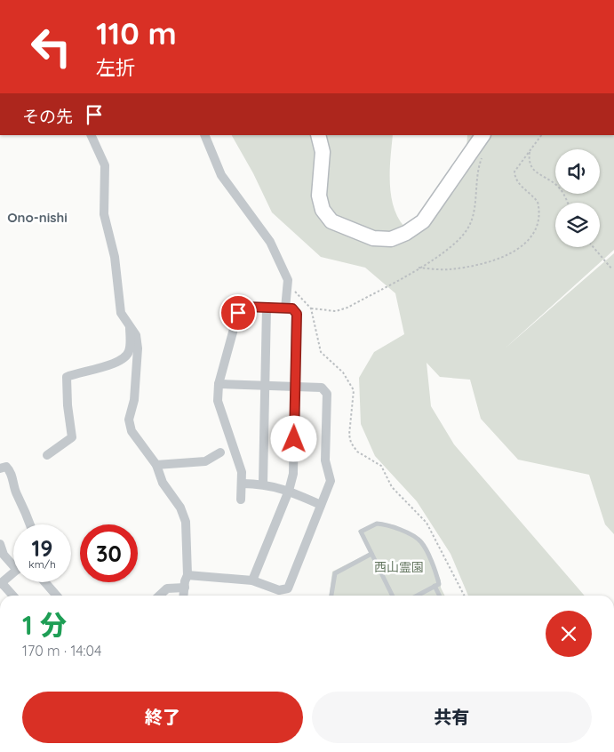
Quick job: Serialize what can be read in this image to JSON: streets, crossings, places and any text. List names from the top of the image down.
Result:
{
  "districts": ["Ono-nishi"],
  "parks": ["西山霊園"],
  "page": {
    "turn": ["110 m", "左折"],
    "then": "その先",
    "speed": "19 km/h",
    "limit": "30",
    "heading": ["1 分", "170 m · 14:04"],
    "buttons": ["終了", "共有"]
  }
}
